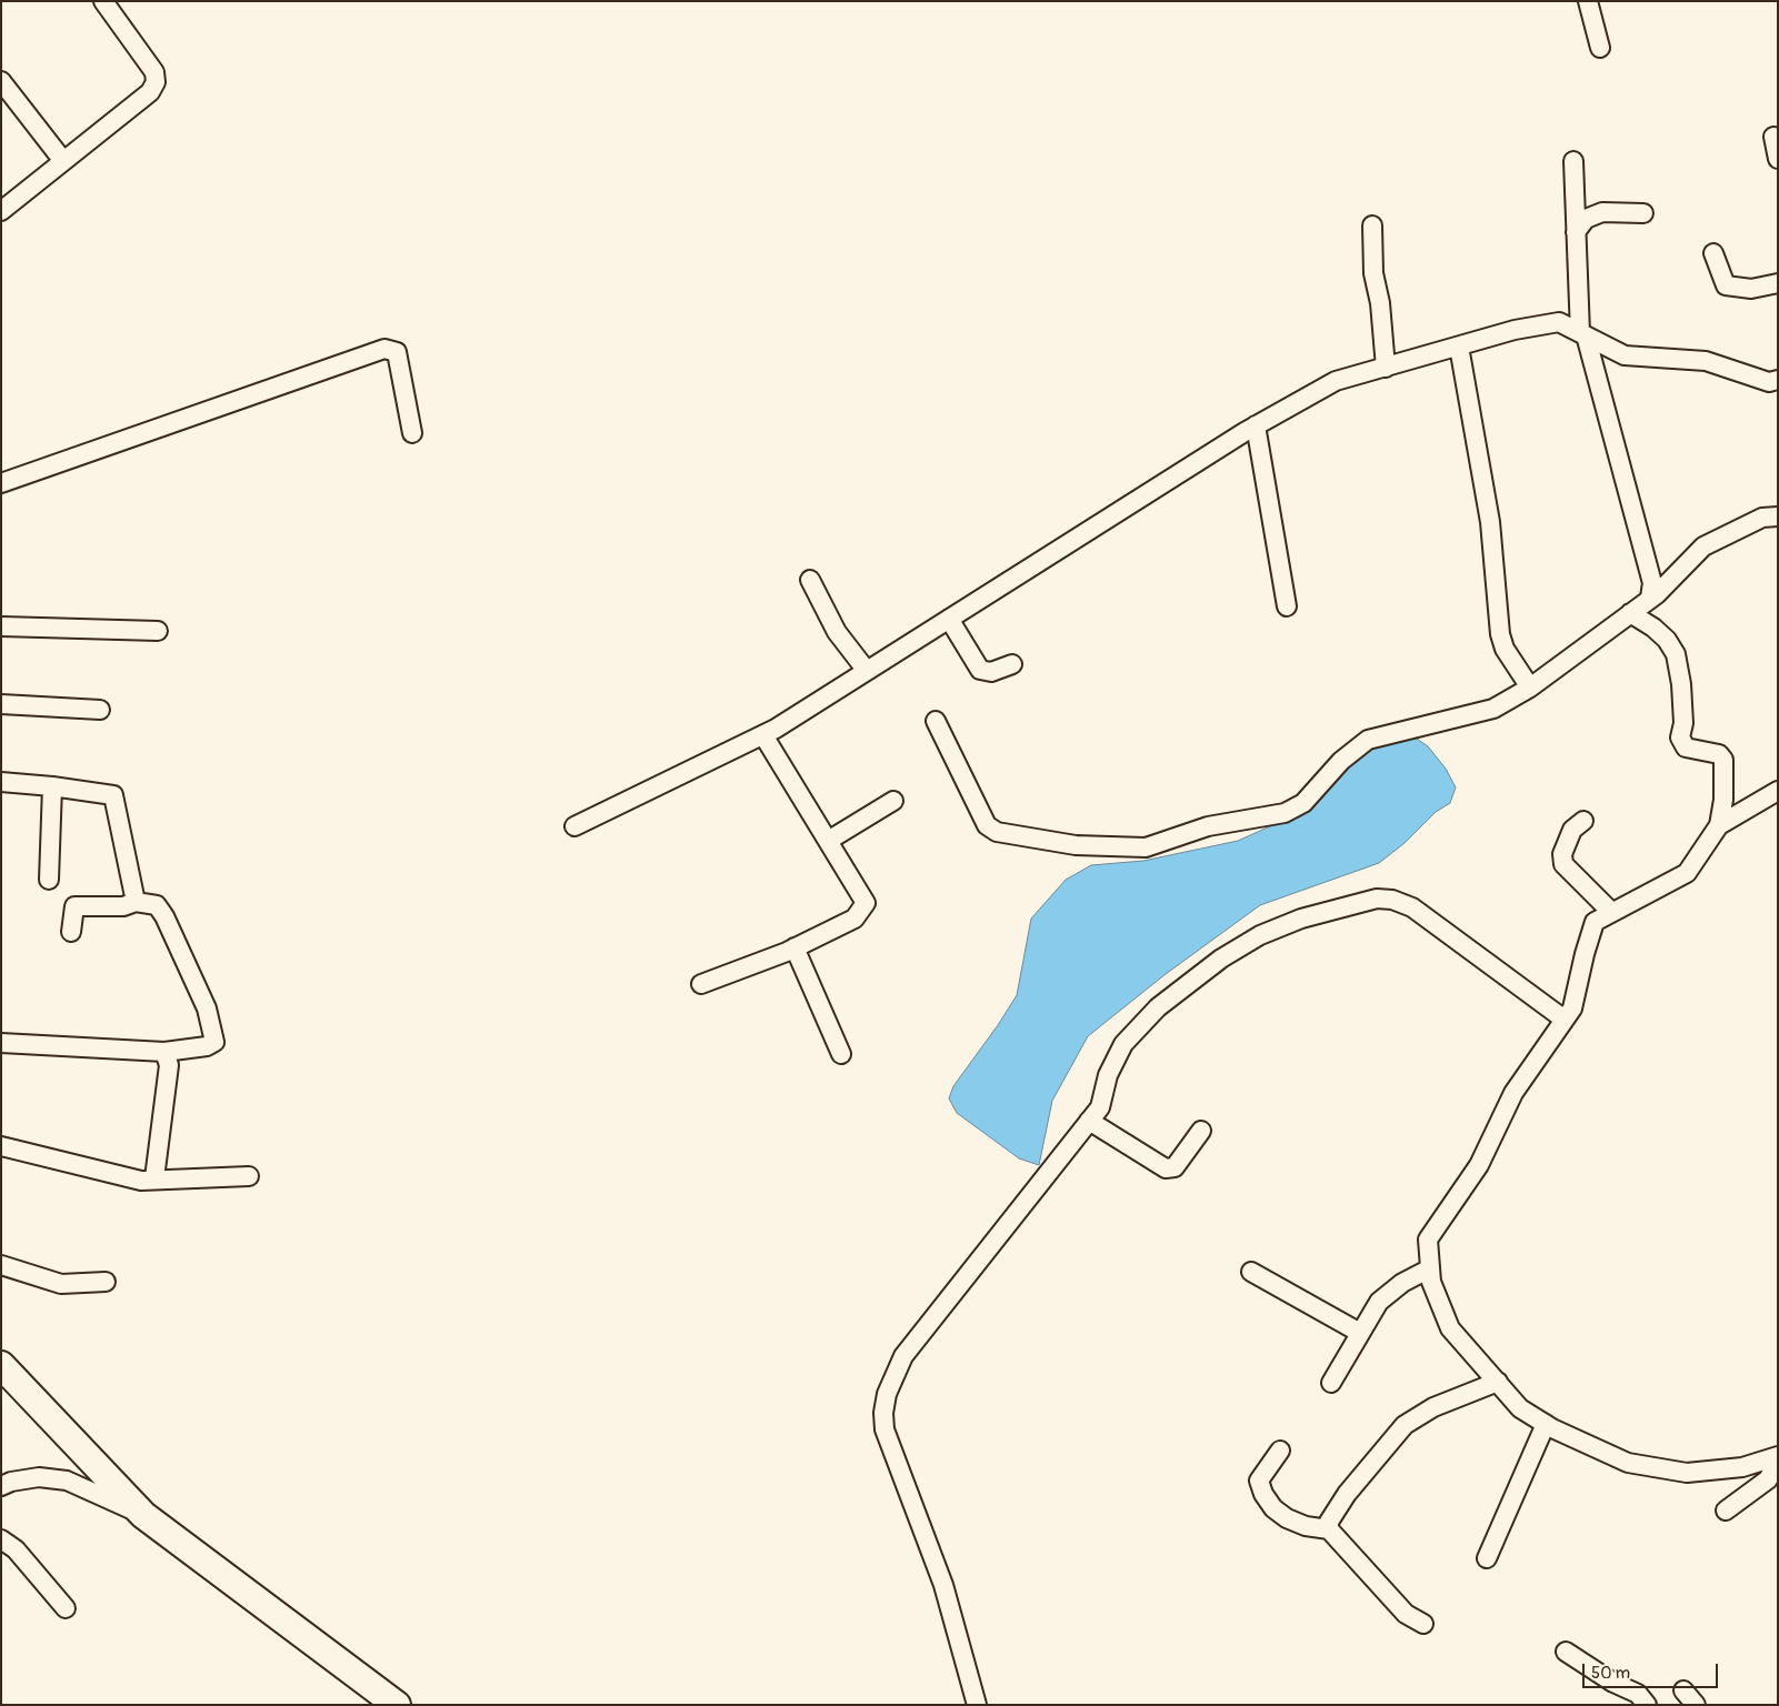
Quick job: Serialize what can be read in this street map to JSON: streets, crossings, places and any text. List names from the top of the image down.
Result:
{
  "scale_bar": "50 m"
}
